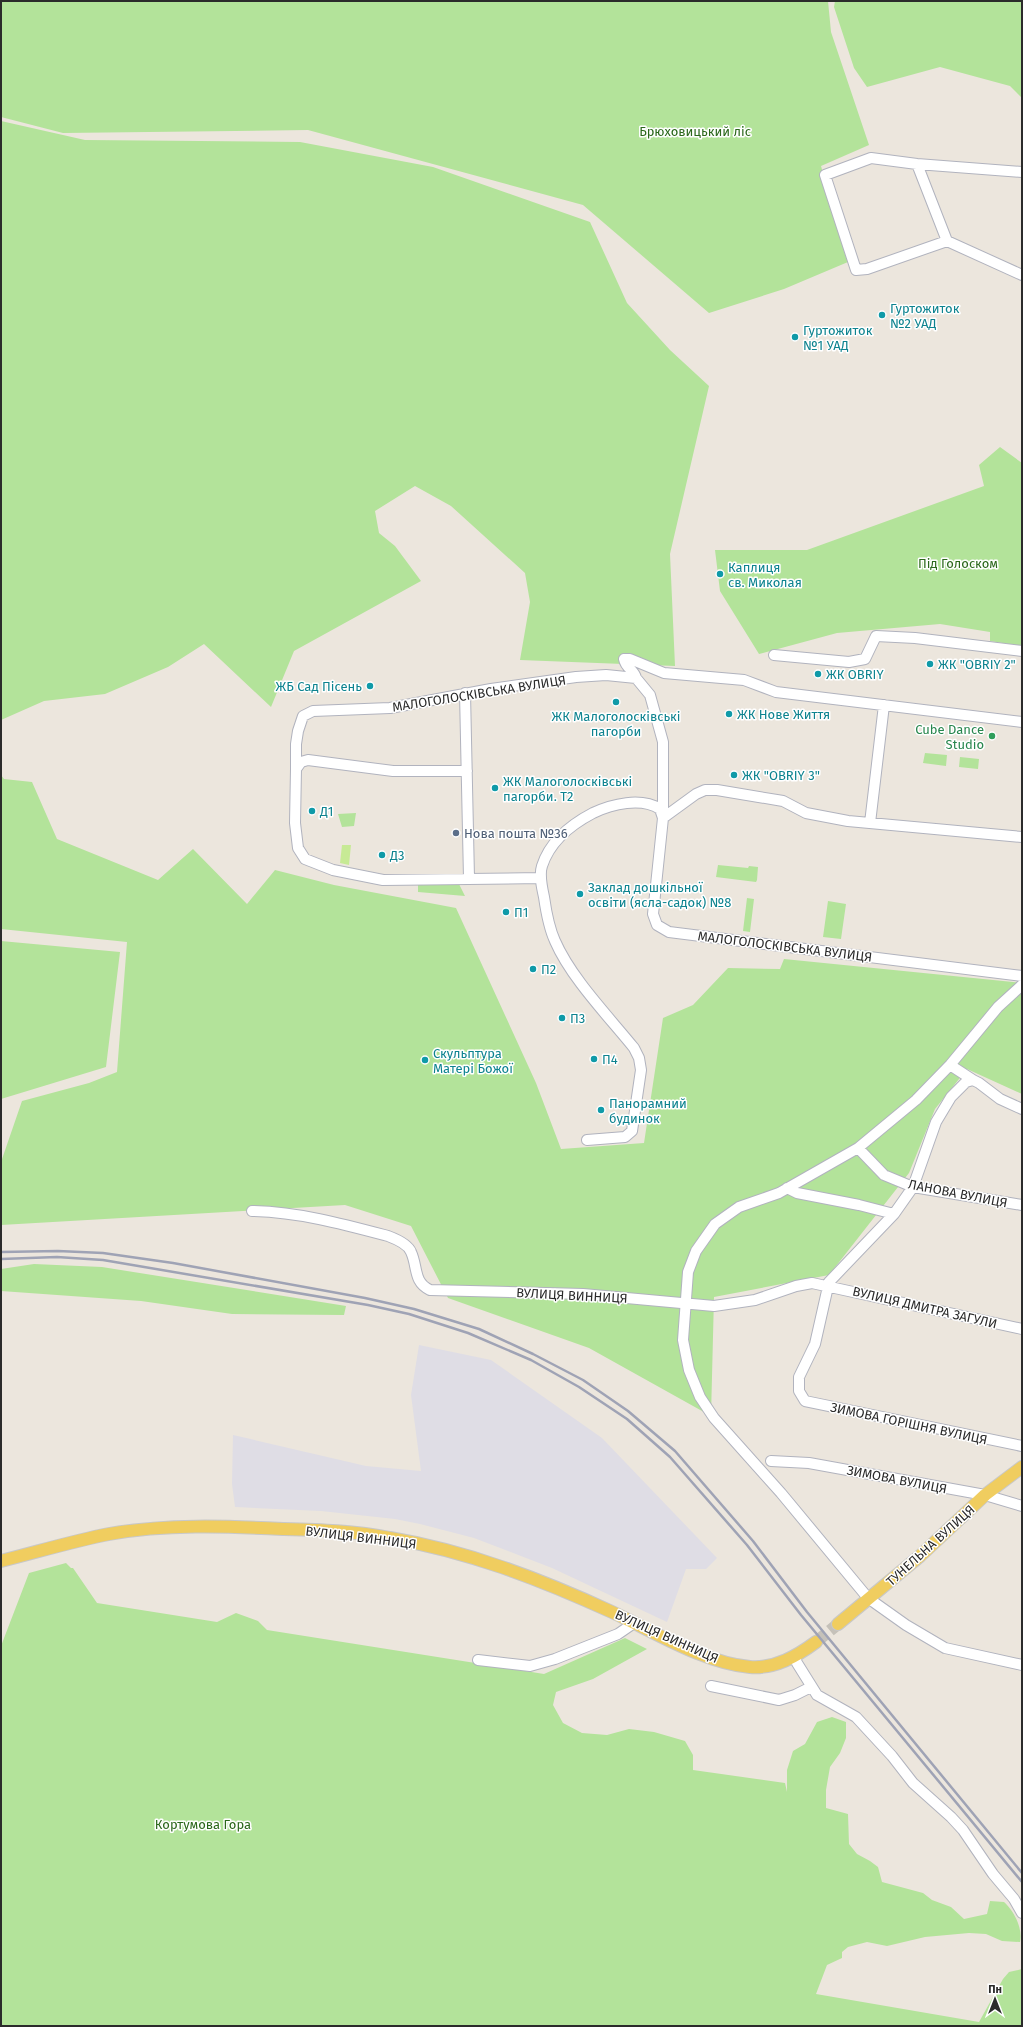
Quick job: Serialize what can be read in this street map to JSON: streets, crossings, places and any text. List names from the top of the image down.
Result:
{
  "streets": {
    "main road": ["ВУЛИЦЯ ВИННИЦЯ", "ТУНЕЛЬНА ВУЛИЦЯ"],
    "street": [
      "МАЛОГОЛОСКІВСЬКА ВУЛИЦЯ",
      "ЛАНОВА ВУЛИЦЯ",
      "ВУЛИЦЯ ДМИТРА ЗАГУЛИ",
      "ЗИМОВА ГОРІШНЯ ВУЛИЦЯ",
      "ЗИМОВА ВУЛИЦЯ"
    ]
  },
  "crossings": [
    ["ВУЛИЦЯ ВИННИЦЯ", "ВУЛИЦЯ ДМИТРА ЗАГУЛИ"],
    ["ВУЛИЦЯ ВИННИЦЯ", "ЗИМОВА ГОРІШНЯ ВУЛИЦЯ"],
    ["ВУЛИЦЯ ДМИТРА ЗАГУЛИ", "ЗИМОВА ГОРІШНЯ ВУЛИЦЯ"],
    ["ЗИМОВА ВУЛИЦЯ", "ТУНЕЛЬНА ВУЛИЦЯ"]
  ],
  "parks": ["Брюховицький ліс", "Під Голоском", "Кортумова Гора"],
  "places": [
    "Гуртожиток №2 УАД",
    "Гуртожиток №1 УАД",
    "Каплиця св. Миколая",
    "ЖК \"OBRIY 2\"",
    "ЖК OBRIY",
    "ЖБ Сад Пісень",
    "ЖК Малоголосківські пагорби",
    "ЖК Нове Життя",
    "Cube Dance Studio",
    "ЖК \"OBRIY 3\"",
    "ЖК Малоголосківські пагорби. Т2",
    "Д1",
    "Нова пошта №36",
    "Д3",
    "Заклад дошкільної освіти (ясла-садок) №8",
    "П1",
    "П2",
    "П3",
    "П4",
    "Скульптура Матері Божої",
    "Панорамний будинок"
  ],
  "north": "top"
}
